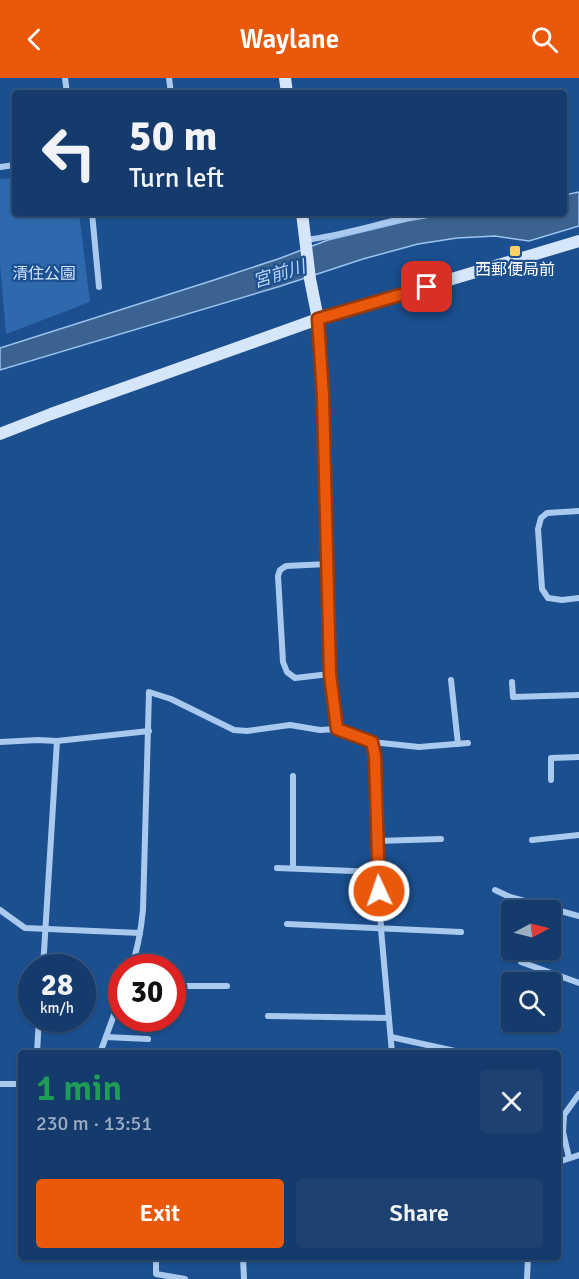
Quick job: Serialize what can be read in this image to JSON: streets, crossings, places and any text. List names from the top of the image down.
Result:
{
  "water": ["宮前川"],
  "parks": ["清住公園"],
  "places": {
    "transit": ["西郵便局前"]
  },
  "north": "right",
  "page": {
    "header": "Waylane",
    "turn": ["50 m", "Turn left"],
    "speed": "28 km/h",
    "limit": "30",
    "heading": ["1 min", "230 m · 13:51"],
    "buttons": ["Exit", "Share"]
  }
}
